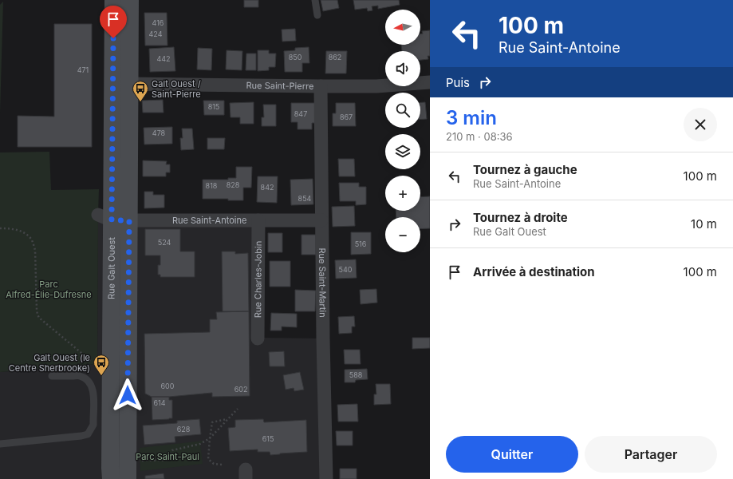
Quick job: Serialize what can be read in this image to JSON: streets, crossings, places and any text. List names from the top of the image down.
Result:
{
  "streets": {
    "main road": ["Rue Galt Ouest"],
    "street": [
      "Rue Saint-Pierre",
      "Rue Saint-Antoine",
      "Rue Charles-Jobin",
      "Rue Saint-Martin"
    ]
  },
  "crossings": [
    ["Rue Saint-Pierre", "Rue Galt Ouest"],
    ["Rue Saint-Pierre", "Rue Saint-Martin"],
    ["Rue Saint-Antoine", "Rue Galt Ouest"],
    ["Rue Saint-Antoine", "Rue Charles-Jobin"],
    ["Rue Saint-Antoine", "Rue Saint-Martin"]
  ],
  "parks": ["Parc Alfred-Élie-Dufresne", "Parc Saint-Paul"],
  "places": {
    "bus stop": ["Galt Ouest / Saint-Pierre", "Galt Ouest (le Centre Sherbrooke)"]
  },
  "house_numbers": [
    "416",
    "424",
    "850",
    "862",
    "442",
    "471",
    "815",
    "847",
    "867",
    "478",
    "828",
    "818",
    "842",
    "854",
    "524",
    "516",
    "540",
    "588",
    "600",
    "602",
    "614",
    "628",
    "615"
  ],
  "north": "left",
  "page": {
    "turn": ["100 m", "Rue Saint-Antoine"],
    "map_buttons": ["+", "−"],
    "then": "Puis",
    "heading": ["3 min", "210 m · 08:36"],
    "list": [
      {
        "name": "Tournez à gauche",
        "note": "Rue Saint-Antoine",
        "value": "100 m"
      },
      {
        "name": "Tournez à droite",
        "note": "Rue Galt Ouest",
        "value": "10 m"
      },
      {
        "name": "Arrivée à destination",
        "value": "100 m"
      }
    ],
    "buttons": ["Quitter", "Partager"]
  }
}
